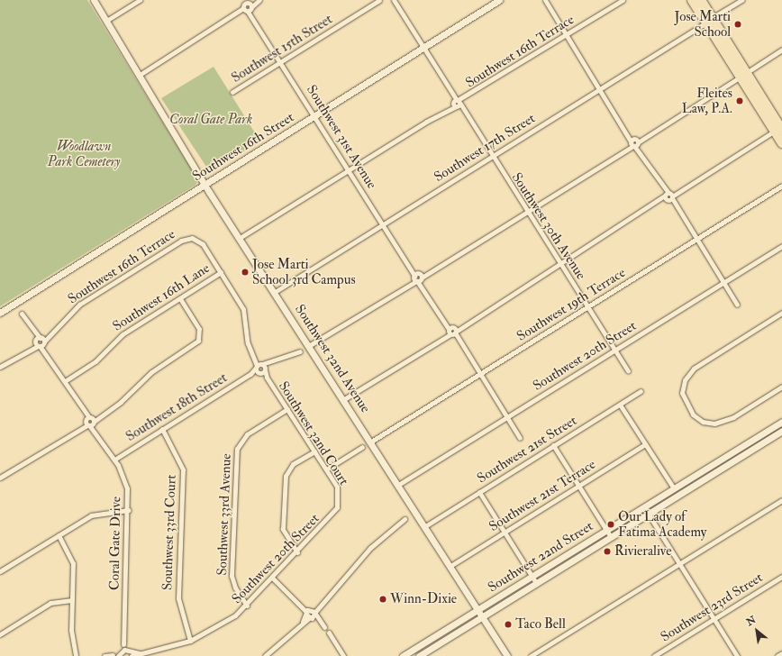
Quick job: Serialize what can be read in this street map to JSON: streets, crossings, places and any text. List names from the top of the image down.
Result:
{
  "streets": {
    "street": [
      "Southwest 15th Street",
      "Southwest 16th Terrace",
      "Southwest 31st Avenue",
      "Southwest 16th Street",
      "Southwest 17th Street",
      "Southwest 30th Avenue",
      "Southwest 16th Lane",
      "Southwest 19th Terrace",
      "Southwest 20th Street",
      "Southwest 32nd Avenue",
      "Southwest 18th Street",
      "Southwest 32nd Court",
      "Southwest 21st Street",
      "Southwest 21st Terrace",
      "Southwest 33rd Avenue",
      "Southwest 33rd Court",
      "Coral Gate Drive",
      "Southwest 22nd Street",
      "Southwest 23rd Street"
    ]
  },
  "crossings": [
    ["Southwest 15th Street", "Southwest 31st Avenue"],
    ["Southwest 16th Terrace", "Southwest 31st Avenue"],
    ["Southwest 16th Terrace", "Southwest 30th Avenue"],
    ["Southwest 16th Terrace", "Southwest 16th Lane"],
    ["Southwest 16th Terrace", "Southwest 32nd Avenue"],
    ["Southwest 16th Terrace", "Coral Gate Drive"],
    ["Southwest 31st Avenue", "Southwest 16th Street"],
    ["Southwest 31st Avenue", "Southwest 17th Street"],
    ["Southwest 16th Street", "Southwest 30th Avenue"],
    ["Southwest 16th Street", "Southwest 32nd Avenue"],
    ["Southwest 17th Street", "Southwest 30th Avenue"],
    ["Southwest 17th Street", "Southwest 32nd Avenue"],
    ["Southwest 30th Avenue", "Southwest 19th Terrace"],
    ["Southwest 30th Avenue", "Southwest 20th Street"],
    ["Southwest 16th Lane", "Coral Gate Drive"],
    ["Southwest 19th Terrace", "Southwest 32nd Avenue"],
    ["Southwest 20th Street", "Southwest 32nd Avenue"],
    ["Southwest 20th Street", "Southwest 32nd Court"],
    ["Southwest 20th Street", "Southwest 33rd Avenue"],
    ["Southwest 20th Street", "Southwest 33rd Court"],
    ["Southwest 32nd Avenue", "Southwest 21st Street"],
    ["Southwest 32nd Avenue", "Southwest 21st Terrace"],
    ["Southwest 32nd Avenue", "Southwest 22nd Street"],
    ["Southwest 18th Street", "Southwest 32nd Court"],
    ["Southwest 18th Street", "Southwest 33rd Court"],
    ["Southwest 18th Street", "Coral Gate Drive"],
    ["Southwest 32nd Court", "Southwest 33rd Avenue"]
  ],
  "parks": ["Coral Gate Park", "Woodlawn Park Cemetery"],
  "places": [
    "Jose Marti School",
    "Fleites Law, P.A.",
    "Jose Marti School 3rd Campus",
    "Our Lady of Fatima Academy",
    "Rivieralive",
    "Winn-Dixie",
    "Taco Bell"
  ],
  "north": "top left"
}
